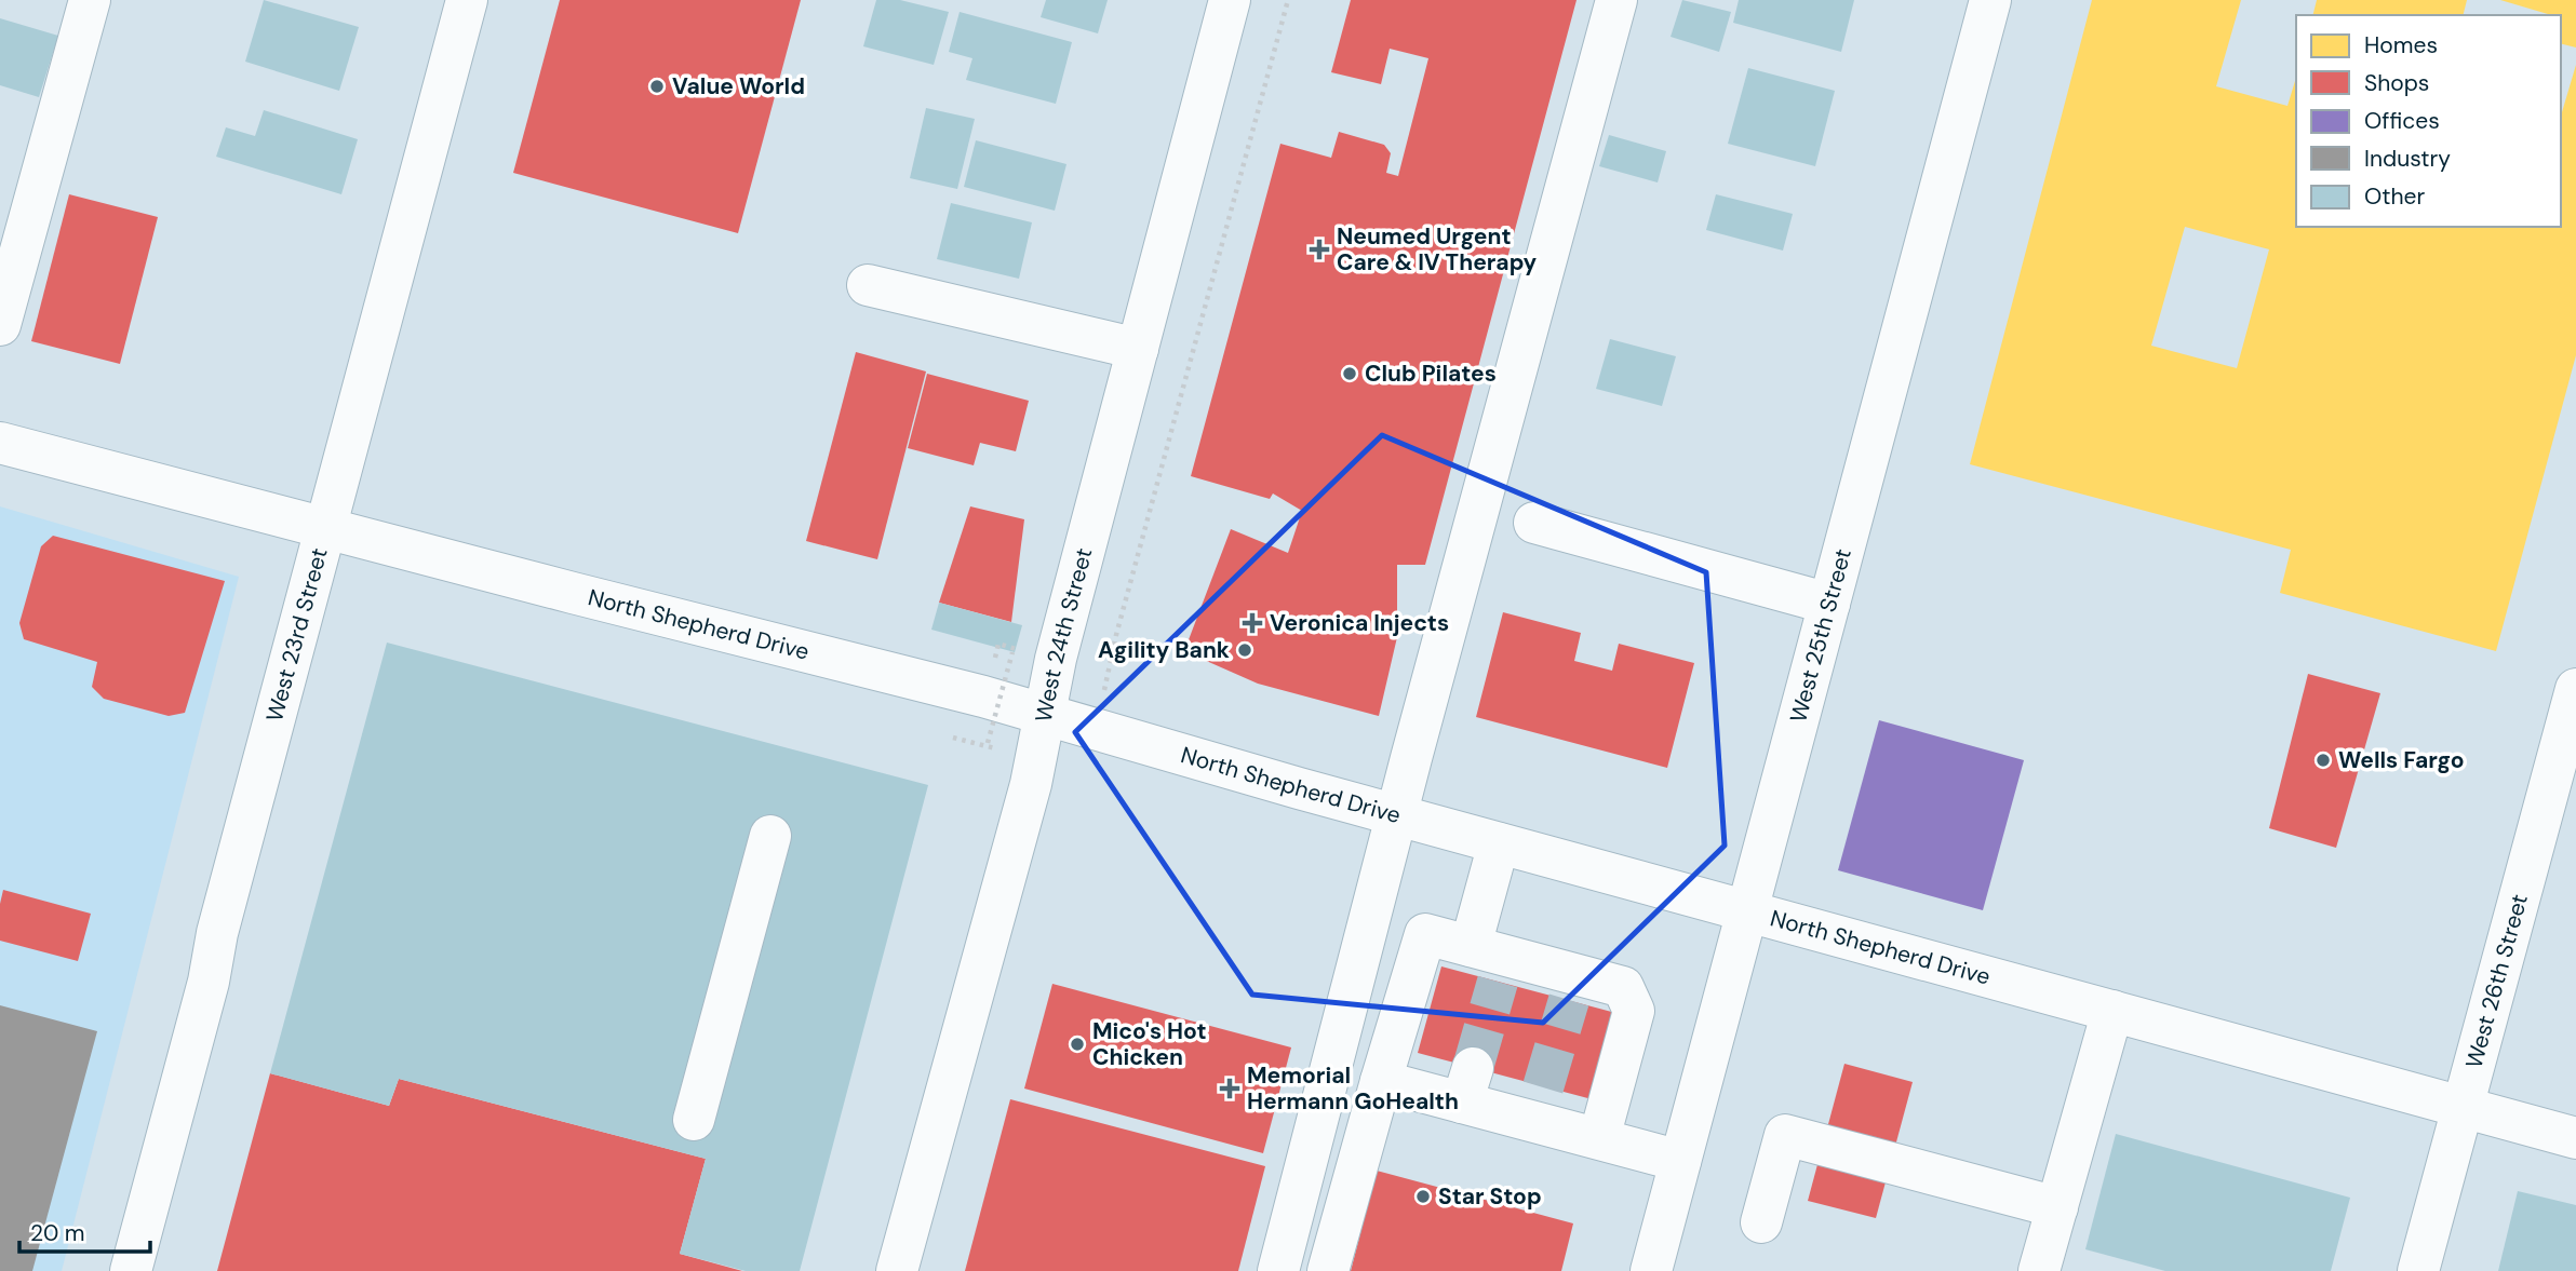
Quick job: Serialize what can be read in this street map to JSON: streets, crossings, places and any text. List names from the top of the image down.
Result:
{
  "streets": {
    "street": [
      "North Shepherd Drive",
      "West 23rd Street",
      "West 24th Street",
      "West 25th Street",
      "West 26th Street"
    ]
  },
  "crossings": [
    ["North Shepherd Drive", "West 23rd Street"],
    ["North Shepherd Drive", "West 24th Street"],
    ["North Shepherd Drive", "West 25th Street"],
    ["North Shepherd Drive", "West 26th Street"]
  ],
  "places": {
    "other": [
      "Value World",
      "Club Pilates",
      "Agility Bank",
      "Wells Fargo",
      "Mico's Hot Chicken",
      "Star Stop"
    ],
    "health": ["Neumed Urgent Care & IV Therapy", "Veronica Injects", "Memorial Hermann GoHealth"]
  },
  "legend": [
    "Homes",
    "Shops",
    "Offices",
    "Industry",
    "Other"
  ],
  "scale_bar": "20 m"
}
